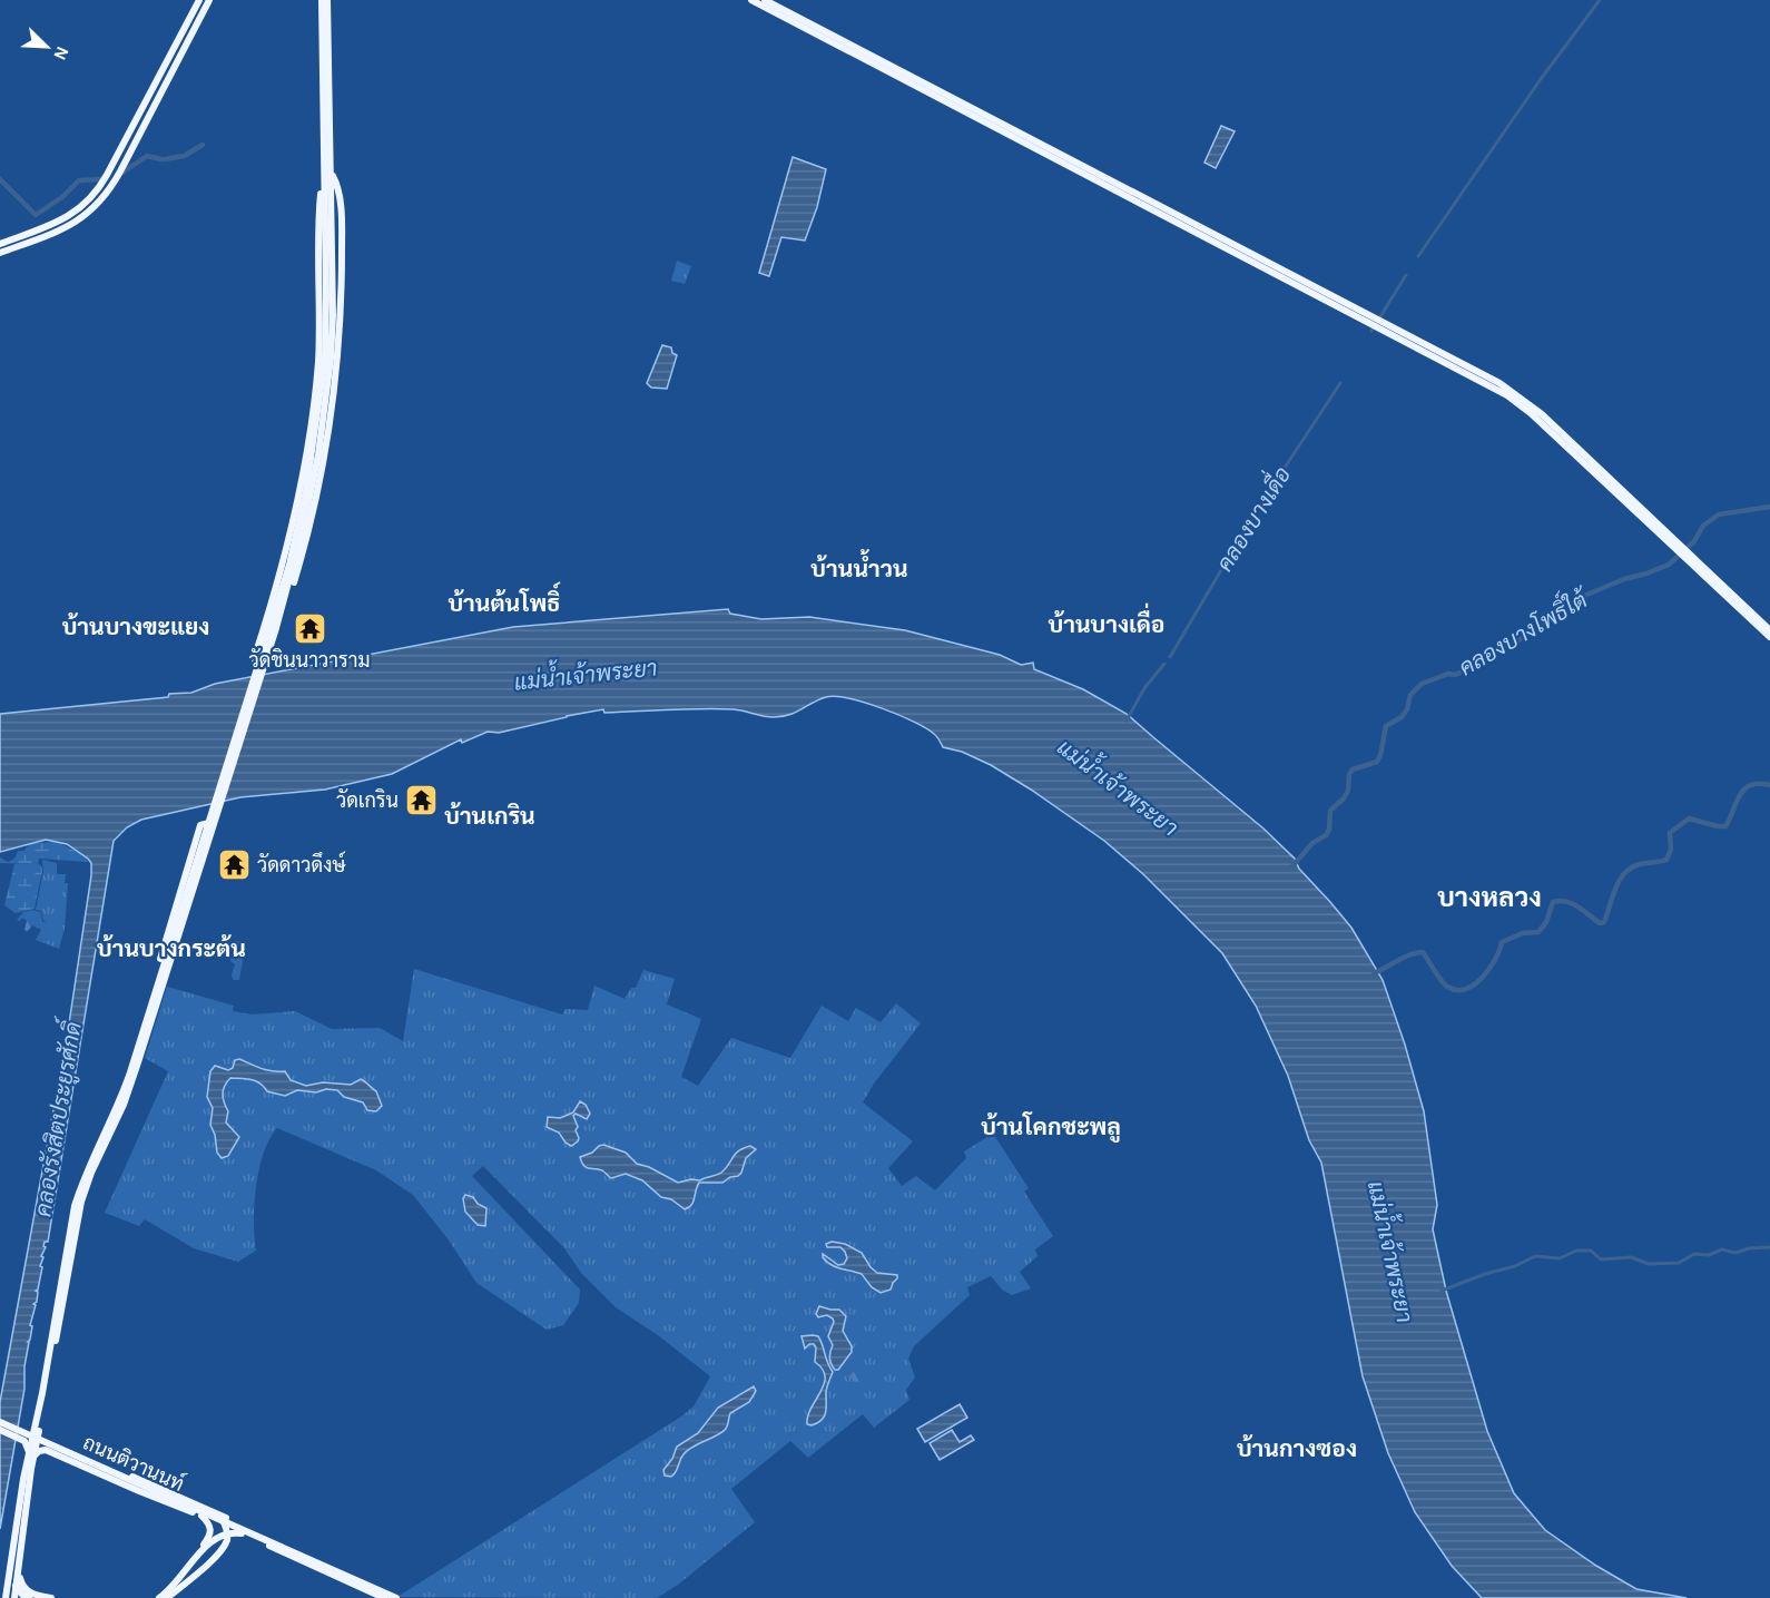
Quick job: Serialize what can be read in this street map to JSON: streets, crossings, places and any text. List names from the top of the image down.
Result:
{
  "streets": {
    "main road": ["ถนนติวานนท์"]
  },
  "districts": [
    "บ้านน้ำวน",
    "บ้านต้นโพธิ์",
    "บ้านบางเดื่อ",
    "บ้านบางขะแยง",
    "บ้านเกริน",
    "บางหลวง",
    "บ้านบางกระต้น",
    "บ้านโคกชะพลู",
    "บ้านกางซอง"
  ],
  "water": [
    "คลองบางเดื่อ",
    "คลองบางโพธิ์ใต้",
    "แม่น้ำเจ้าพระยา",
    "คลองรังสิตประยูรศักดิ์"
  ],
  "places": {
    "temple": ["วัดชินนาวาราม", "วัดเกริน", "วัดดาวดึงษ์"]
  },
  "north": "bottom right"
}
